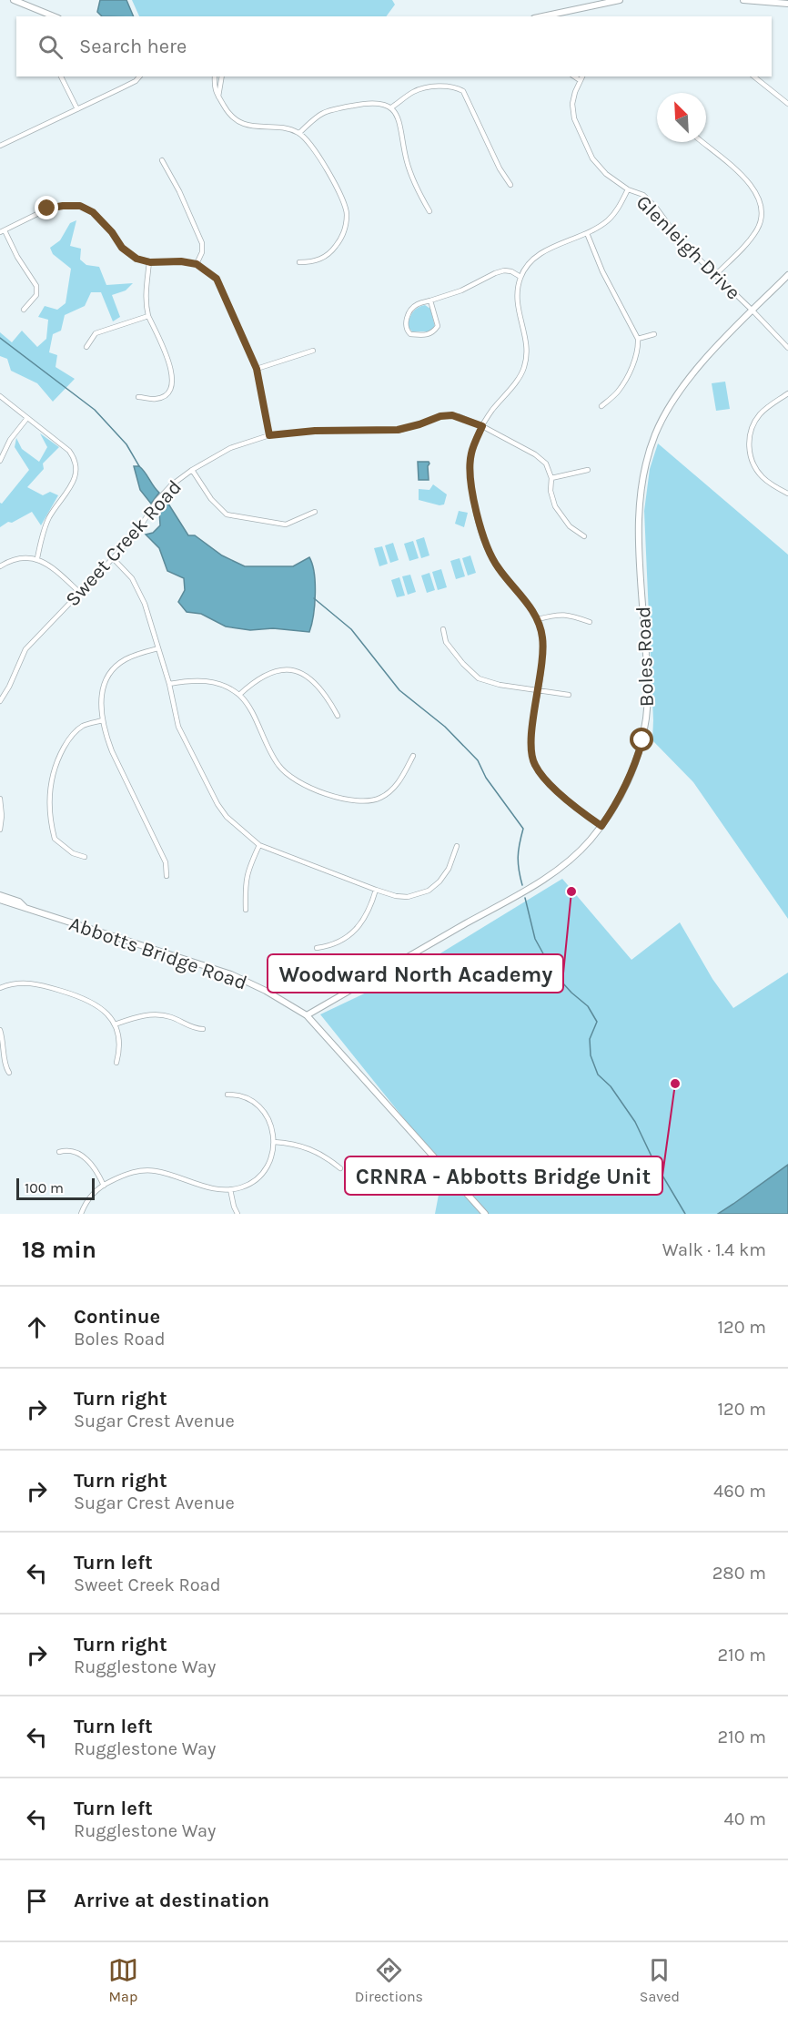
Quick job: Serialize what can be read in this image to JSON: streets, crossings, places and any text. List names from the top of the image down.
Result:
{
  "streets": {
    "street": [
      "Glenleigh Drive",
      "Sweet Creek Road",
      "Boles Road",
      "Abbotts Bridge Road"
    ]
  },
  "crossings": [
    ["Glenleigh Drive", "Boles Road"],
    ["Boles Road", "Abbotts Bridge Road"]
  ],
  "places": ["Woodward North Academy", "CRNRA - Abbotts Bridge Unit"],
  "scale_bar": "100 m",
  "north": "top left",
  "page": {
    "search": "Search here",
    "scale": "100 m",
    "heading": ["18 min", "Walk · 1.4 km"],
    "list": [
      ["Continue", "Boles Road", "120 m"],
      ["Turn right", "Sugar Crest Avenue", "120 m"],
      ["Turn right", "Sugar Crest Avenue", "460 m"],
      ["Turn left", "Sweet Creek Road", "280 m"],
      ["Turn right", "Rugglestone Way", "210 m"],
      ["Turn left", "Rugglestone Way", "210 m"],
      ["Turn left", "Rugglestone Way", "40 m"],
      "Arrive at destination"
    ],
    "nav": ["Map", "Directions", "Saved"]
  }
}
